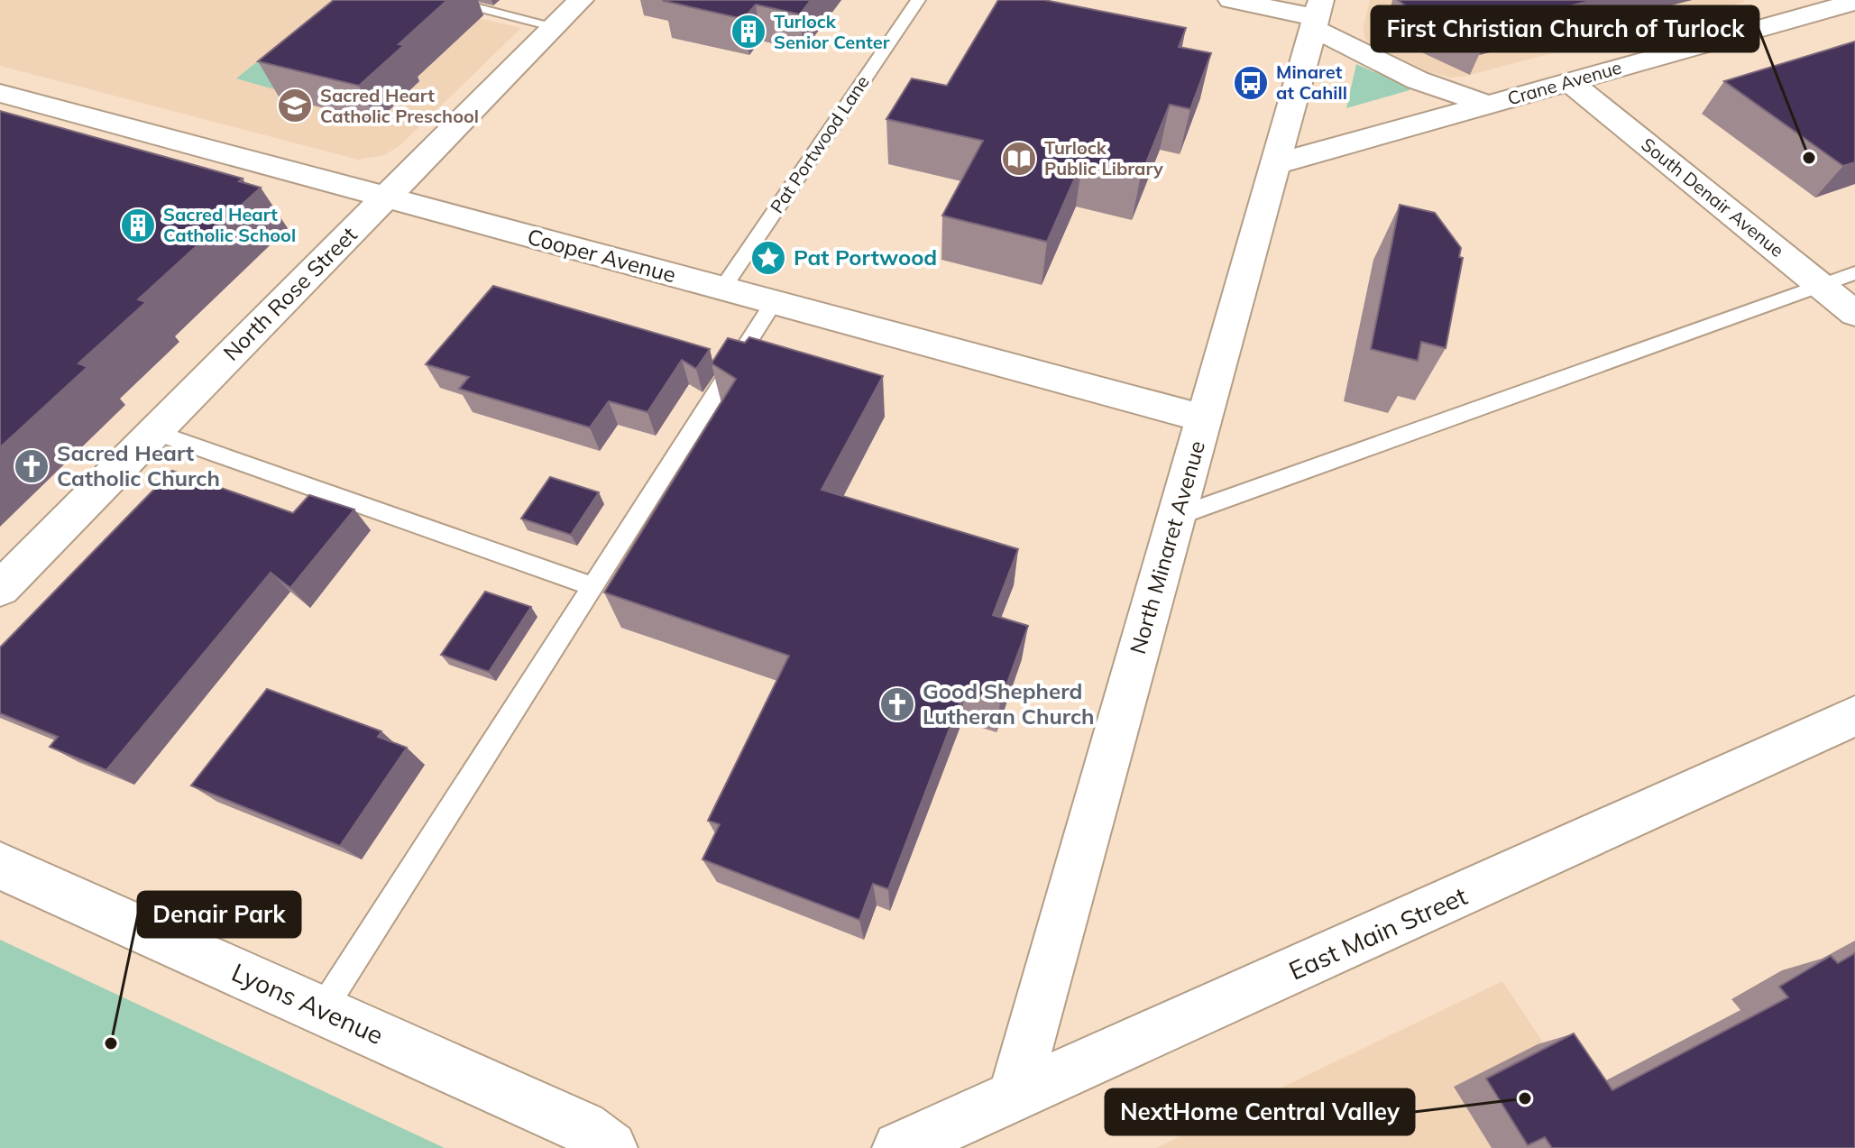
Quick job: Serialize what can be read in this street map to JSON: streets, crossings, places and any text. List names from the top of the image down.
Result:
{
  "streets": {
    "street": [
      "Crane Avenue",
      "South Denair Avenue",
      "Cooper Avenue",
      "North Rose Street",
      "North Minaret Avenue",
      "East Main Street",
      "Lyons Avenue"
    ],
    "lane": ["Pat Portwood Lane"]
  },
  "crossings": [
    ["Crane Avenue", "South Denair Avenue"],
    ["Crane Avenue", "North Minaret Avenue"],
    ["Pat Portwood Lane", "Cooper Avenue"],
    ["Cooper Avenue", "North Rose Street"],
    ["Cooper Avenue", "North Minaret Avenue"],
    ["North Minaret Avenue", "East Main Street"]
  ],
  "places": {
    "building": ["Turlock Senior Center", "Sacred Heart Catholic School"],
    "bus stop": ["Minaret at Cahill"],
    "school or university": ["Sacred Heart Catholic Preschool"],
    "other": ["First Christian Church of Turlock", "Denair Park", "NextHome Central Valley"],
    "library": ["Turlock Public Library"],
    "place": ["Pat Portwood"],
    "church": ["Sacred Heart Catholic Church", "Good Shepherd Lutheran Church"]
  }
}
